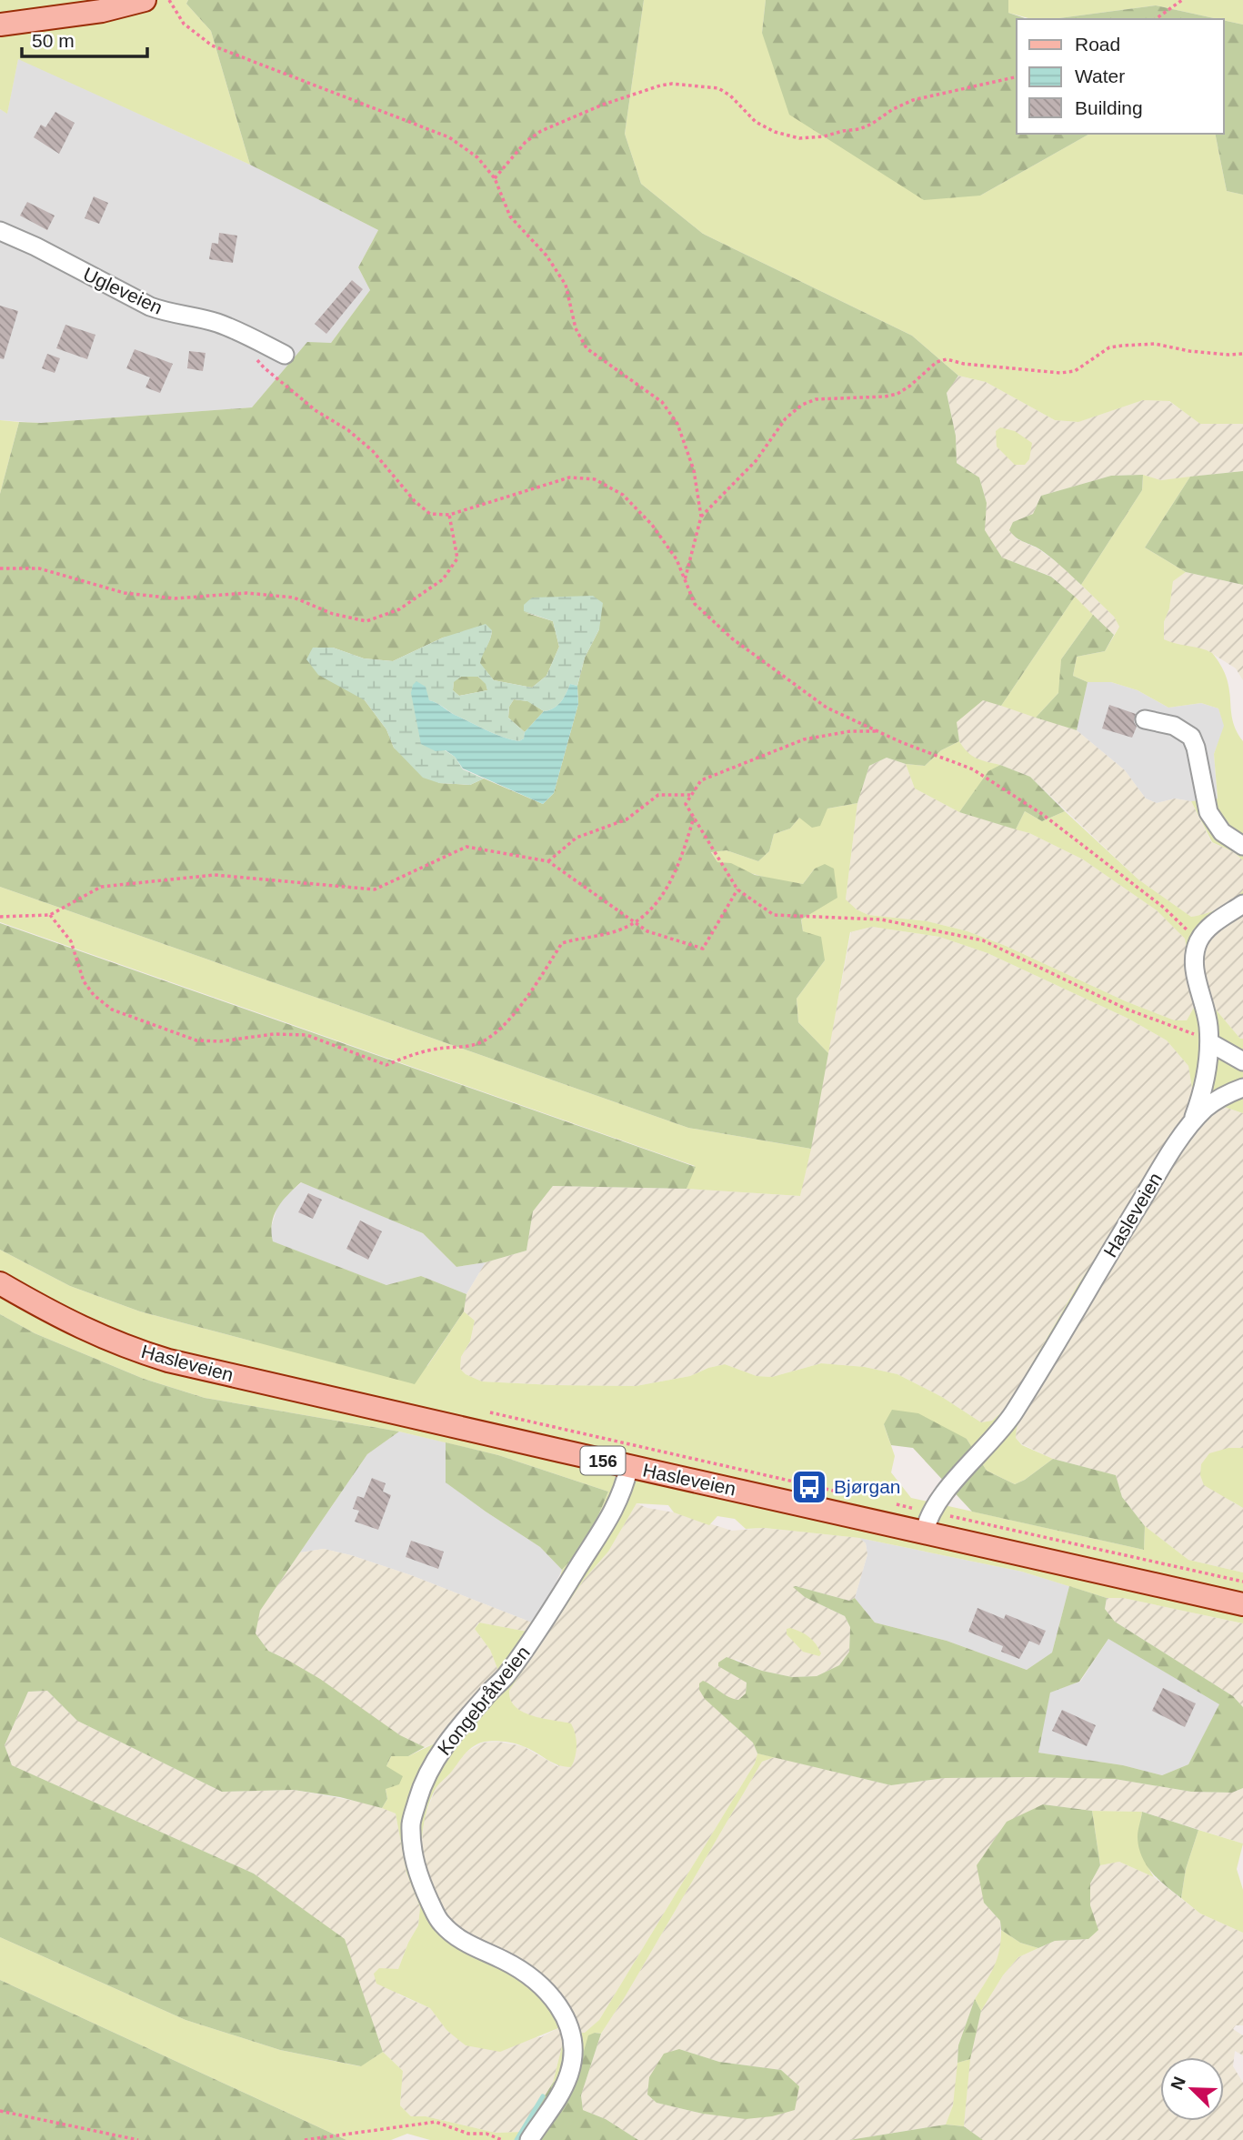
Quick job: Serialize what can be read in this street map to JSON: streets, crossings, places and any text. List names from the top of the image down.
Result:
{
  "streets": {
    "main road": ["Hasleveien", "156"],
    "street": ["Ugleveien", "Kongebråtveien"]
  },
  "crossings": [
    ["Hasleveien", "Kongebråtveien"]
  ],
  "places": {
    "bus stop": ["Bjørgan"]
  },
  "legend": ["Road", "Water", "Building"],
  "scale_bar": "50 m",
  "north": "top left"
}
